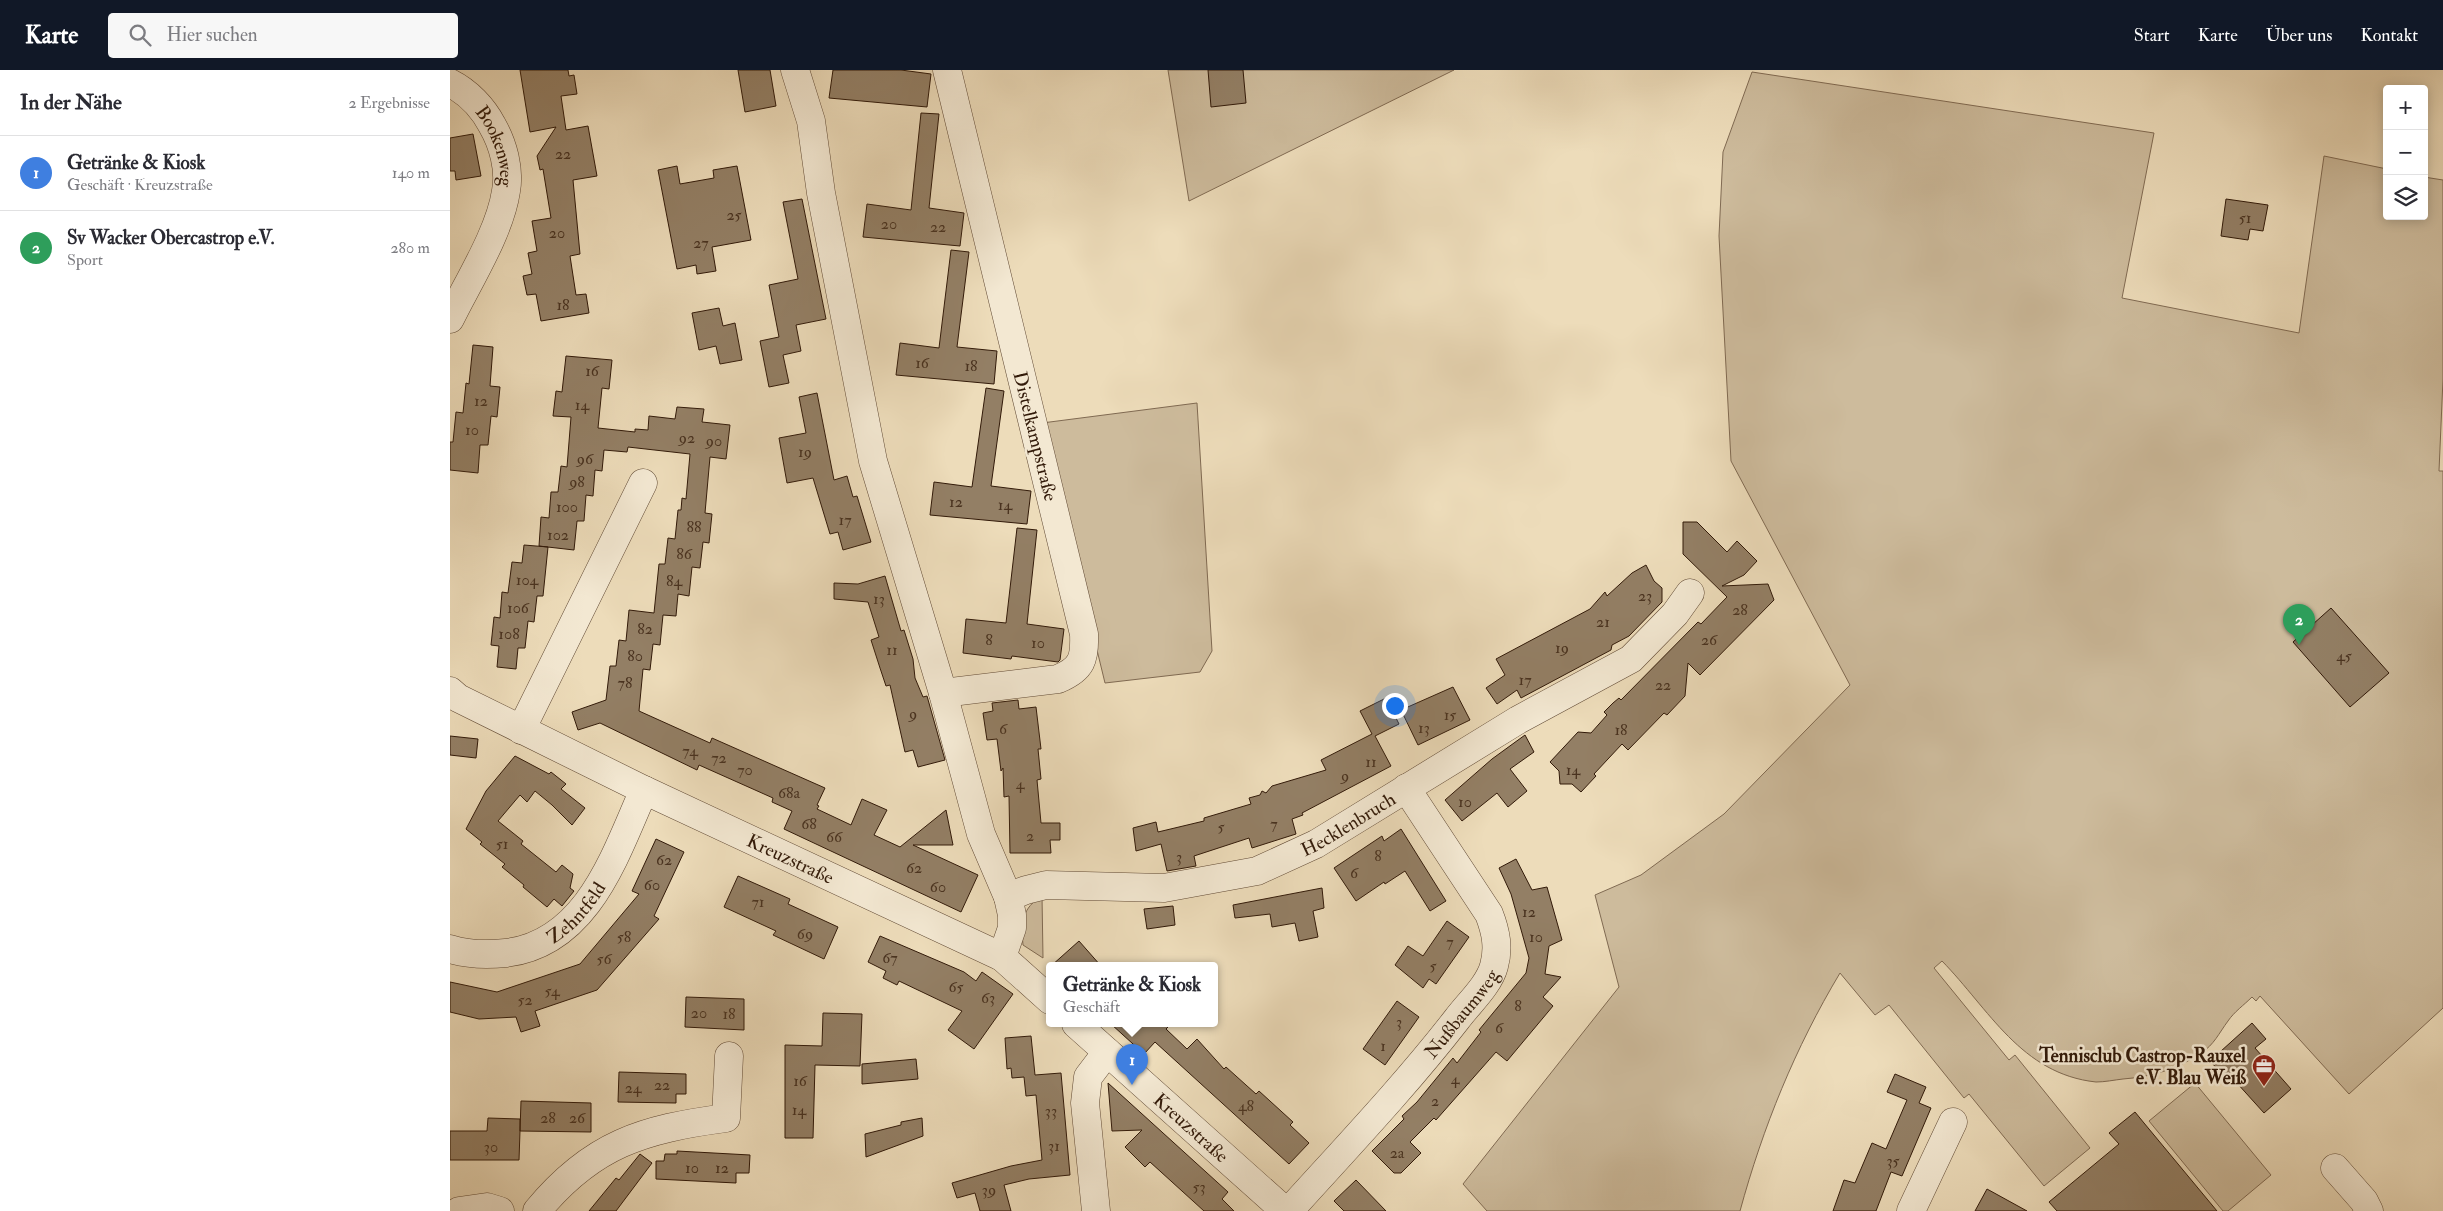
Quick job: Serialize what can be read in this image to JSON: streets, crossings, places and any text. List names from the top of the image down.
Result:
{
  "streets": {
    "street": [
      "Bookenweg",
      "Distelkampstraße",
      "Hecklenbruch",
      "Kreuzstraße",
      "Zehntfeld",
      "Nußbaumweg"
    ]
  },
  "crossings": [
    ["Hecklenbruch", "Nußbaumweg"],
    ["Kreuzstraße", "Zehntfeld"]
  ],
  "places": {
    "office": ["Tennisclub Castrop-Rauxel e.V. Blau Weiß"]
  },
  "house_numbers": [
    "22",
    "25",
    "51",
    "20",
    "22",
    "20",
    "27",
    "18",
    "16",
    "18",
    "16",
    "12",
    "14",
    "10",
    "92",
    "90",
    "19",
    "96",
    "98",
    "12",
    "14",
    "100",
    "17",
    "88",
    "102",
    "86",
    "104",
    "84",
    "23",
    "13",
    "106",
    "28",
    "21",
    "82",
    "108",
    "8",
    "26",
    "10",
    "19",
    "11",
    "80",
    "45",
    "17",
    "78",
    "22",
    "9",
    "15",
    "13",
    "6",
    "18",
    "74",
    "72",
    "11",
    "70",
    "14",
    "9",
    "4",
    "68a",
    "10",
    "68",
    "7",
    "5",
    "2",
    "66",
    "51",
    "8",
    "3",
    "62",
    "62",
    "6",
    "60",
    "60",
    "71",
    "12",
    "69",
    "58",
    "10",
    "7",
    "67",
    "56",
    "5",
    "65",
    "54",
    "63",
    "52",
    "8",
    "20",
    "18",
    "3",
    "6",
    "1",
    "4",
    "16",
    "22",
    "24",
    "2",
    "48",
    "14",
    "33",
    "28",
    "26",
    "31",
    "30",
    "2a",
    "35",
    "10",
    "12",
    "53",
    "39"
  ],
  "page": {
    "header": "Karte",
    "search": "Hier suchen",
    "nav": [
      "Start",
      "Karte",
      "Über uns",
      "Kontakt"
    ],
    "heading": ["In der Nähe", "2 Ergebnisse"],
    "map_buttons": ["+", "−"],
    "list": [
      {
        "mark": "1",
        "name": "Getränke & Kiosk",
        "note": "Geschäft · Kreuzstraße",
        "value": "140 m"
      },
      {
        "mark": "2",
        "name": "Sv Wacker Obercastrop e.V.",
        "note": "Sport",
        "value": "280 m"
      }
    ],
    "pins": ["2", "1"],
    "popup": ["Getränke & Kiosk", "Geschäft"]
  }
}
